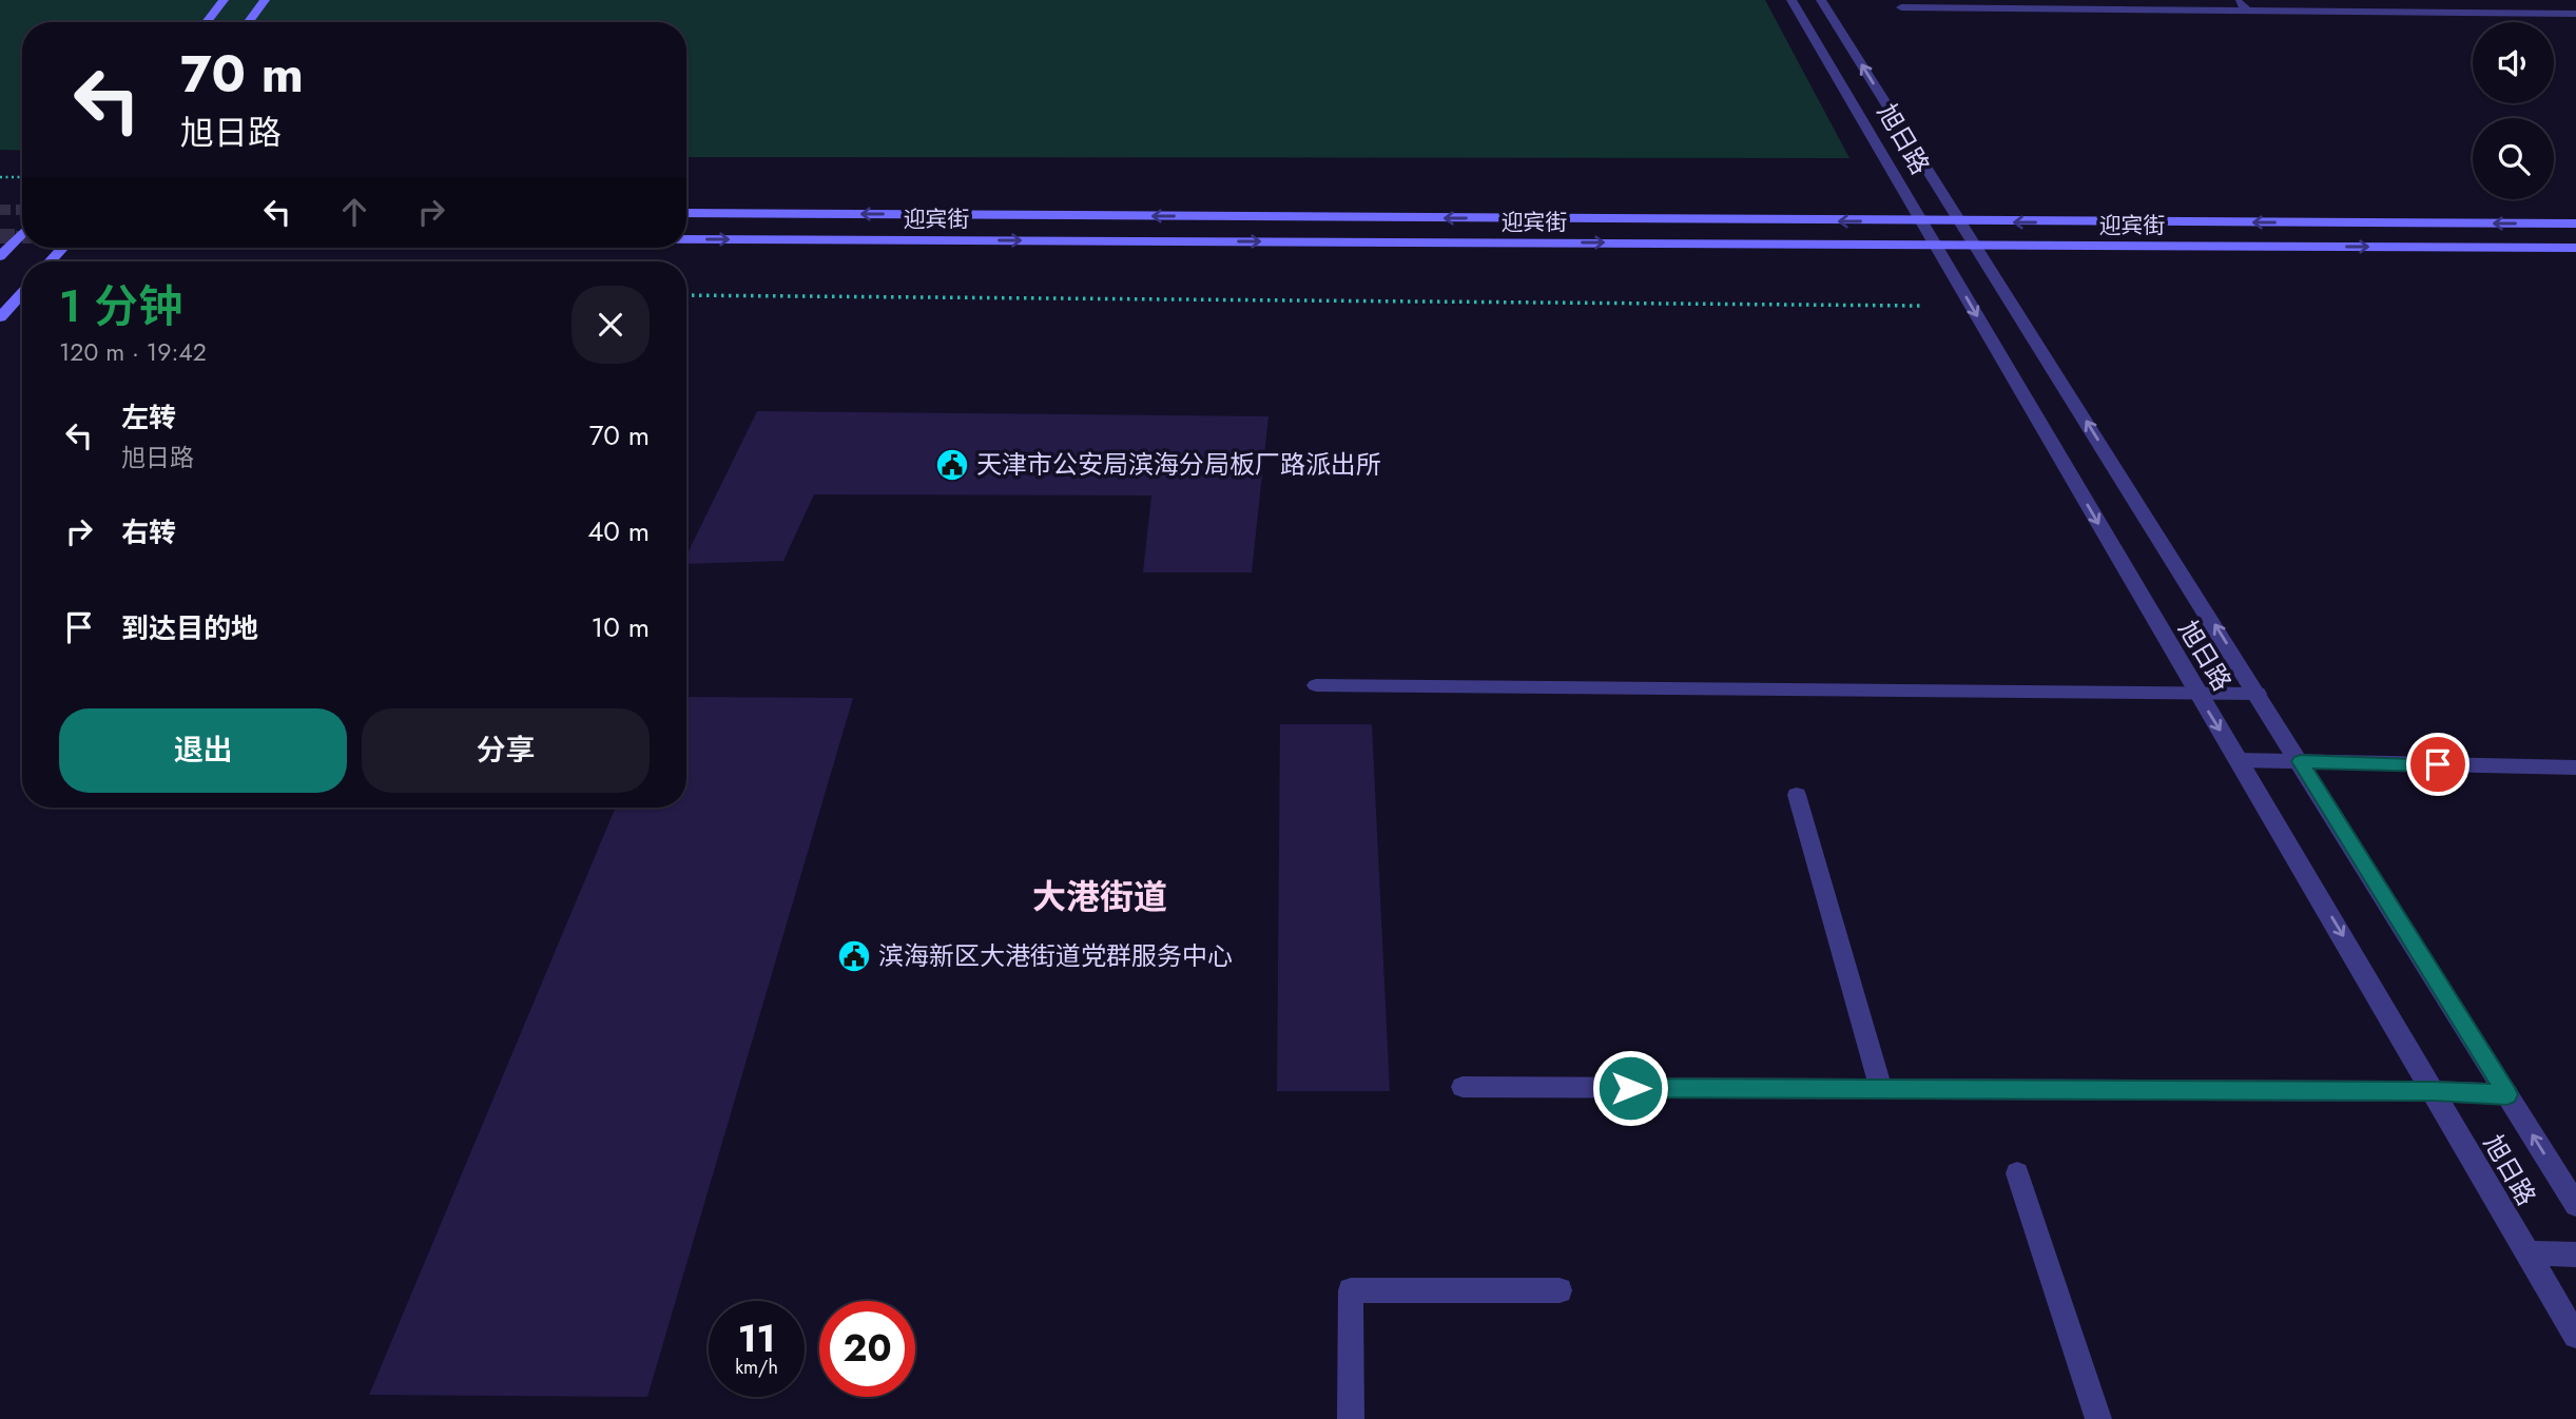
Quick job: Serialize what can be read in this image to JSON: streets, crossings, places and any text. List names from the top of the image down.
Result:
{
  "streets": {
    "main road": ["迎宾街"],
    "street": ["旭日路"]
  },
  "crossings": [
    ["旭日路", "迎宾街"]
  ],
  "districts": ["大港街道"],
  "places": {
    "public building": ["天津市公安局滨海分局板厂路派出所", "滨海新区大港街道党群服务中心"]
  },
  "page": {
    "turn": ["70 m", "旭日路"],
    "heading": ["1 分钟", "120 m · 19:42"],
    "list": [
      {
        "name": "左转",
        "note": "旭日路",
        "value": "70 m"
      },
      {
        "name": "右转",
        "value": "40 m"
      },
      {
        "name": "到达目的地",
        "value": "10 m"
      }
    ],
    "buttons": ["退出", "分享"],
    "speed": "11 km/h",
    "limit": "20"
  }
}
